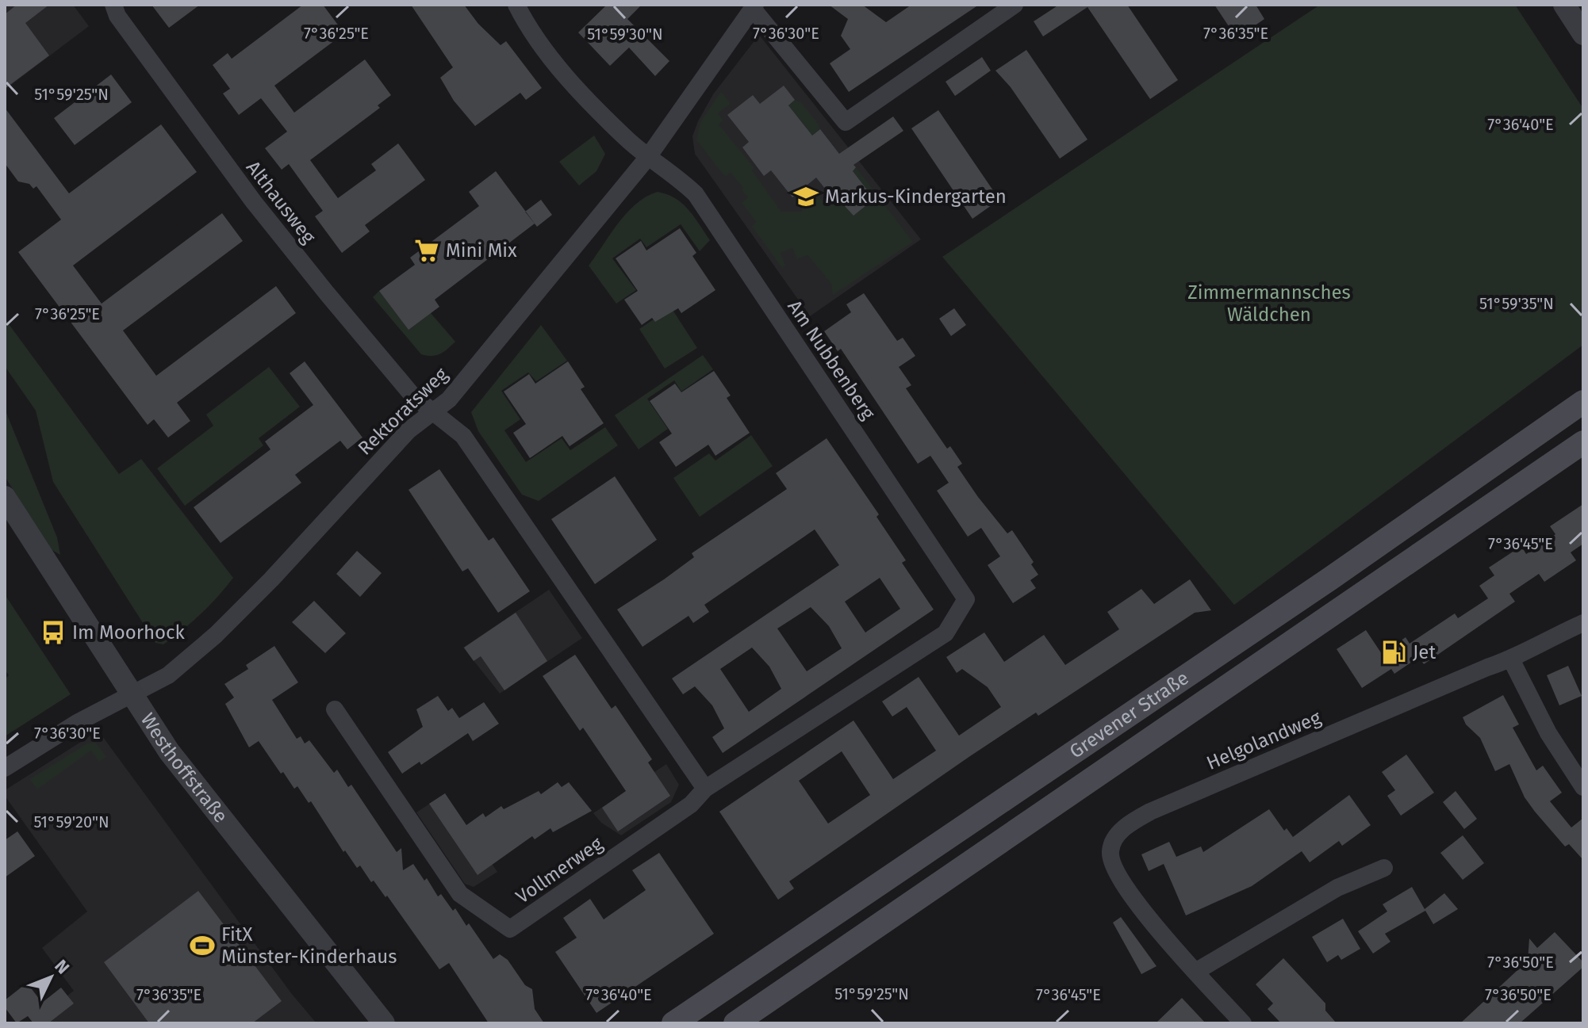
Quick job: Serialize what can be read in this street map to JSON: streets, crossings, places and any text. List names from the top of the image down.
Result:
{
  "streets": {
    "main road": ["Grevener Straße"],
    "street": [
      "Althausweg",
      "Am Nubbenberg",
      "Rektoratsweg",
      "Helgolandweg",
      "Westhoffstraße",
      "Vollmerweg"
    ]
  },
  "crossings": [
    ["Althausweg", "Rektoratsweg"],
    ["Am Nubbenberg", "Rektoratsweg"],
    ["Am Nubbenberg", "Vollmerweg"],
    ["Rektoratsweg", "Westhoffstraße"]
  ],
  "parks": ["Zimmermannsches Wäldchen"],
  "places": {
    "school or university": ["Markus-Kindergarten"],
    "supermarket": ["Mini Mix"],
    "bus stop": ["Im Moorhock"],
    "fuel station": ["Jet"],
    "sports": ["FitX Münster-Kinderhaus"]
  },
  "north": "top right",
  "coordinates": [
    "7°36'25\"E",
    "7°36'30\"E",
    "7°36'35\"E",
    "51°59'30\"N",
    "51°59'25\"N",
    "7°36'40\"E",
    "51°59'35\"N",
    "7°36'45\"E",
    "51°59'20\"N",
    "7°36'50\"E"
  ]
}
